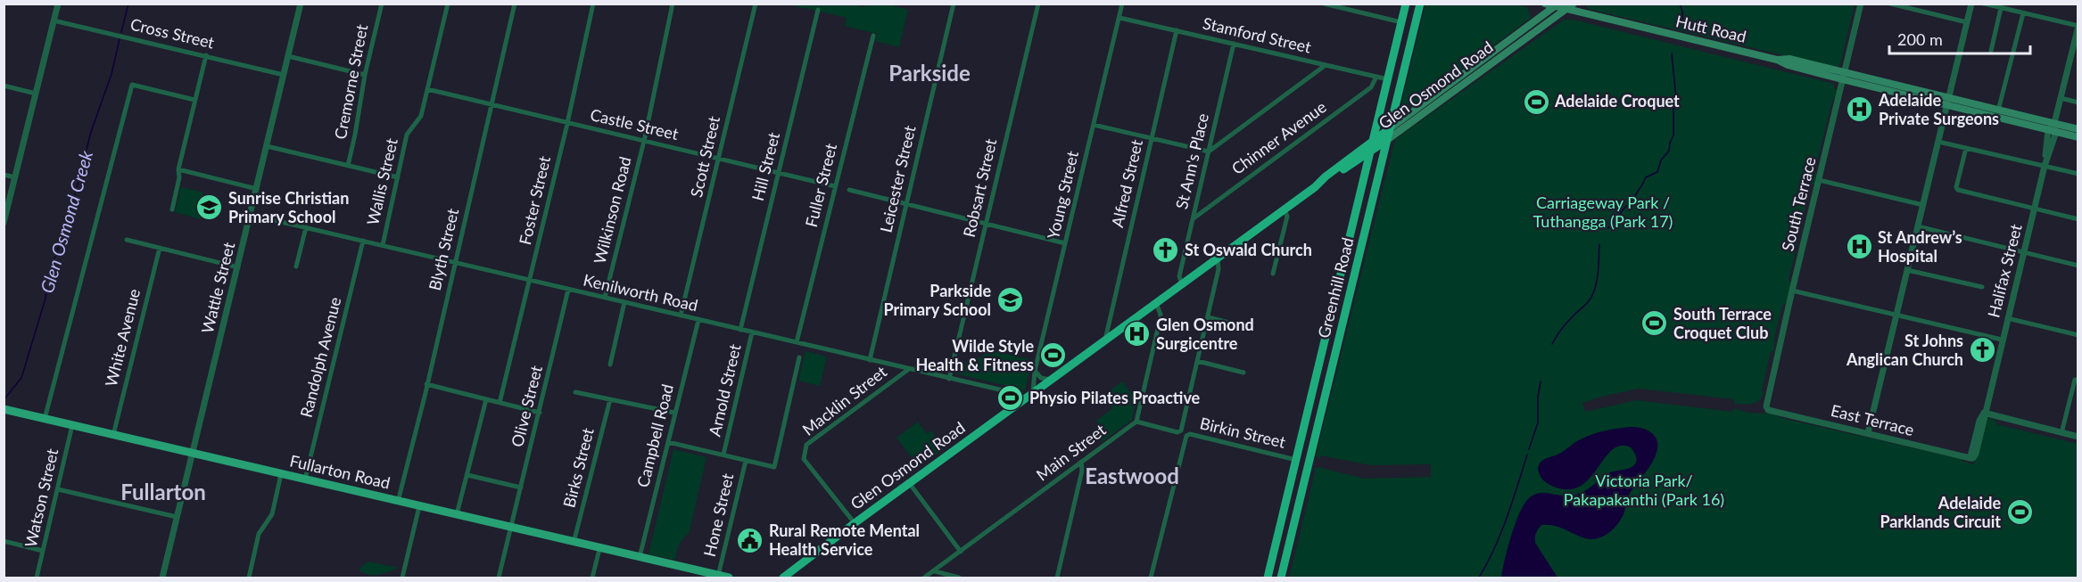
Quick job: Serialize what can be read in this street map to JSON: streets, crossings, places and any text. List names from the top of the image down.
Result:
{
  "streets": {
    "highway": ["Glen Osmond Road", "Greenhill Road"],
    "main road": ["Hutt Road", "Fullarton Road"],
    "street": [
      "Cross Street",
      "Stamford Street",
      "Cremorne Street",
      "Castle Street",
      "Chinner Avenue",
      "Scott Street",
      "St Ann's Place",
      "Hill Street",
      "Leicester Street",
      "Wallis Street",
      "Alfred Street",
      "Fuller Street",
      "Robsart Street",
      "Young Street",
      "Foster Street",
      "South Terrace",
      "Wilkinson Road",
      "Blyth Street",
      "Halifax Street",
      "Wattle Street",
      "Kenilworth Road",
      "White Avenue",
      "Randolph Avenue",
      "Arnold Street",
      "Macklin Street",
      "Olive Street",
      "East Terrace",
      "Birkin Street",
      "Campbell Road",
      "Main Street",
      "Birks Street",
      "Watson Street",
      "Hone Street"
    ]
  },
  "crossings": [
    ["Hutt Road", "Glen Osmond Road"],
    ["Hutt Road", "South Terrace"],
    ["Cross Street", "Wattle Street"],
    ["Stamford Street", "Chinner Avenue"],
    ["Stamford Street", "St Ann's Place"],
    ["Stamford Street", "Alfred Street"],
    ["Stamford Street", "Young Street"],
    ["Stamford Street", "Greenhill Road"],
    ["Glen Osmond Road", "St Ann's Place"],
    ["Glen Osmond Road", "Alfred Street"],
    ["Glen Osmond Road", "Young Street"],
    ["Glen Osmond Road", "Greenhill Road"],
    ["Glen Osmond Road", "Kenilworth Road"],
    ["Glen Osmond Road", "Macklin Street"],
    ["Castle Street", "Scott Street"],
    ["Castle Street", "Hill Street"],
    ["Castle Street", "Wallis Street"],
    ["Castle Street", "Fuller Street"],
    ["Castle Street", "Foster Street"],
    ["Castle Street", "Wilkinson Road"],
    ["Castle Street", "Blyth Street"],
    ["Chinner Avenue", "St Ann's Place"],
    ["Scott Street", "Kenilworth Road"],
    ["Hill Street", "Kenilworth Road"],
    ["Leicester Street", "Kenilworth Road"],
    ["Wallis Street", "Kenilworth Road"],
    ["Fuller Street", "Kenilworth Road"],
    ["Robsart Street", "Kenilworth Road"],
    ["Foster Street", "Kenilworth Road"],
    ["South Terrace", "East Terrace"],
    ["Wilkinson Road", "Kenilworth Road"],
    ["Blyth Street", "Kenilworth Road"],
    ["Blyth Street", "Fullarton Road"],
    ["Halifax Street", "East Terrace"],
    ["Wattle Street", "Kenilworth Road"],
    ["Wattle Street", "Fullarton Road"],
    ["Greenhill Road", "Birkin Street"],
    ["Kenilworth Road", "Randolph Avenue"],
    ["Kenilworth Road", "Arnold Street"],
    ["Kenilworth Road", "Macklin Street"],
    ["Kenilworth Road", "Olive Street"],
    ["Kenilworth Road", "Campbell Road"],
    ["White Avenue", "Fullarton Road"],
    ["Randolph Avenue", "Fullarton Road"],
    ["Olive Street", "Fullarton Road"],
    ["Birkin Street", "Main Street"],
    ["Campbell Road", "Fullarton Road"],
    ["Birks Street", "Fullarton Road"],
    ["Fullarton Road", "Watson Street"],
    ["Fullarton Road", "Hone Street"]
  ],
  "districts": ["Parkside", "Eastwood", "Fullarton"],
  "water": ["Glen Osmond Creek"],
  "parks": ["Carriageway Park / Tuthangga (Park 17)", "Victoria Park/ Pakapakanthi (Park 16)"],
  "places": {
    "sports": [
      "Adelaide Croquet",
      "South Terrace Croquet Club",
      "Wilde Style Health & Fitness",
      "Physio Pilates Proactive",
      "Adelaide Parklands Circuit"
    ],
    "hospital": ["Adelaide Private Surgeons", "St Andrew’s Hospital", "Glen Osmond Surgicentre"],
    "school or university": ["Sunrise Christian Primary School", "Parkside Primary School"],
    "church": ["St Oswald Church", "St Johns Anglican Church"],
    "public building": ["Rural Remote Mental Health Service"]
  },
  "scale_bar": "200 m"
}
